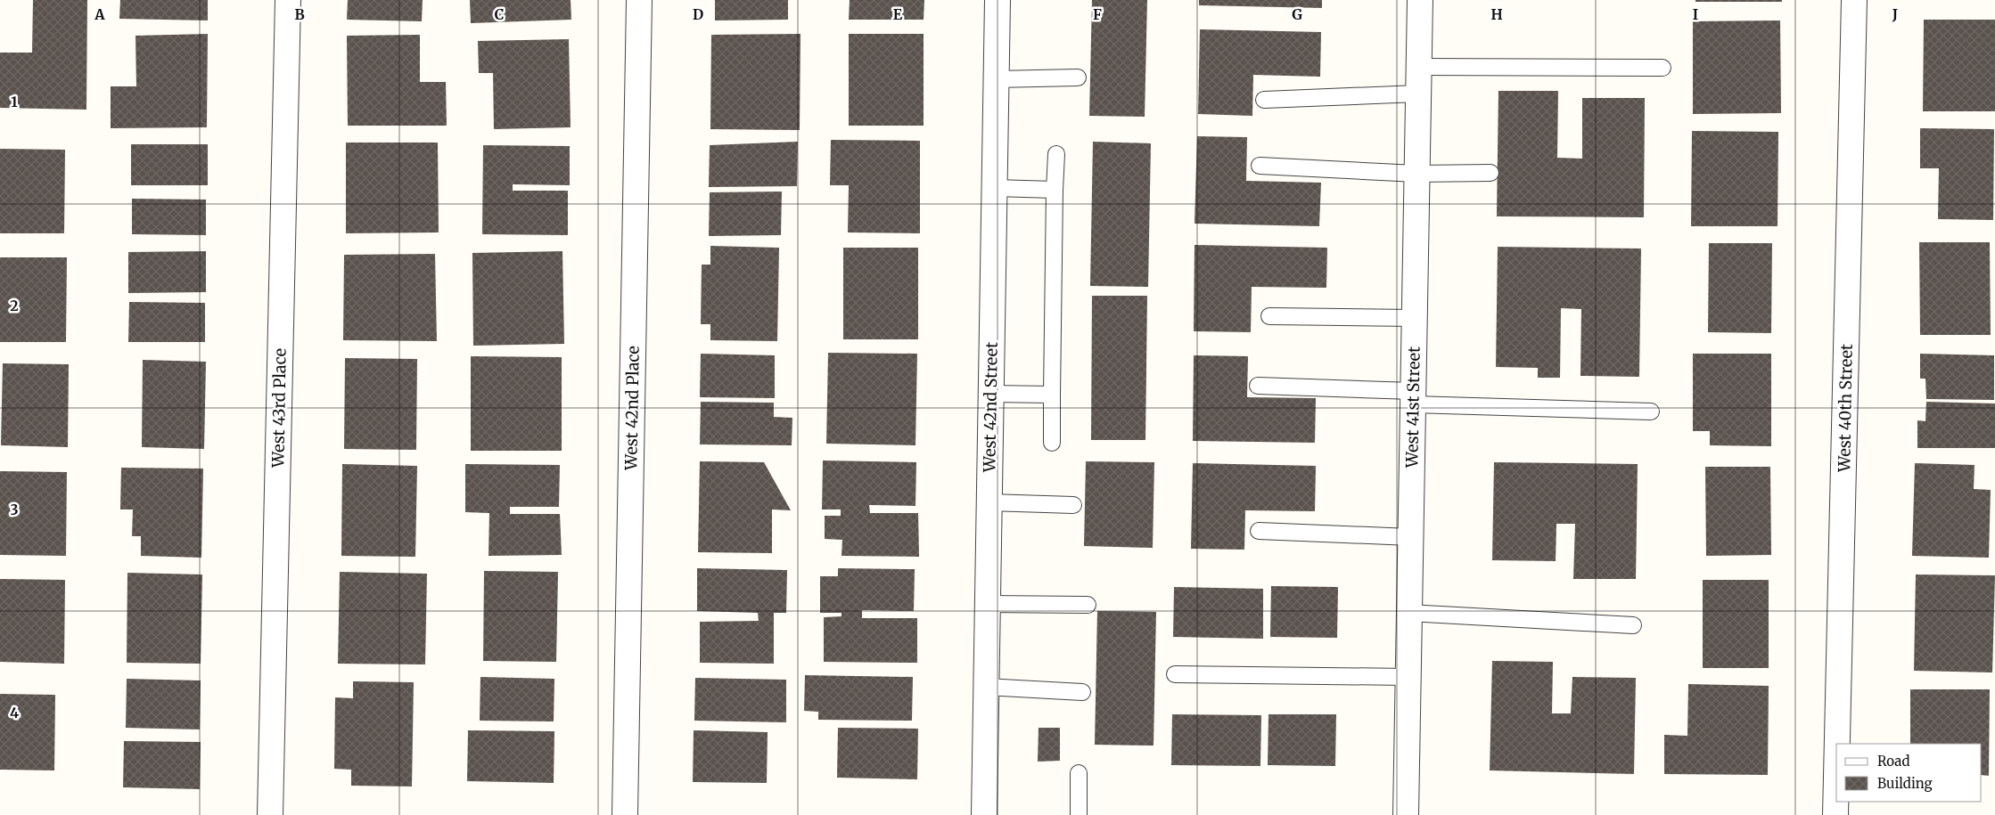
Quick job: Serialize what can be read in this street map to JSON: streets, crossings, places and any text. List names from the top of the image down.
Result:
{
  "streets": {
    "street": [
      "West 42nd Street",
      "West 41st Street",
      "West 43rd Place",
      "West 42nd Place",
      "West 40th Street"
    ]
  },
  "legend": ["Road", "Building"],
  "grid": {
    "columns": [
      "A",
      "B",
      "C",
      "D",
      "E",
      "F",
      "G",
      "H",
      "I",
      "J"
    ],
    "rows": [
      "1",
      "2",
      "3",
      "4"
    ]
  }
}
